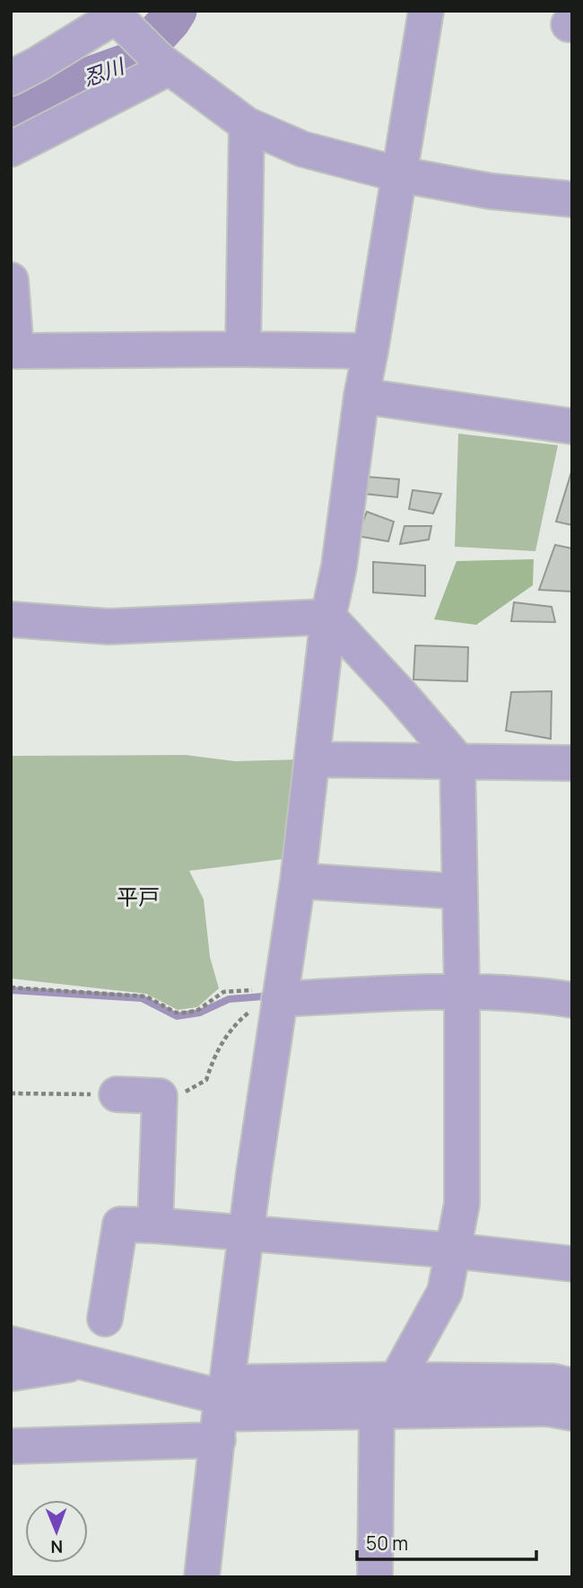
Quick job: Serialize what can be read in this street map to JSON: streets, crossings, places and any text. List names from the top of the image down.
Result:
{
  "districts": ["平戸"],
  "water": ["忍川"],
  "scale_bar": "50 m",
  "north": "bottom"
}
